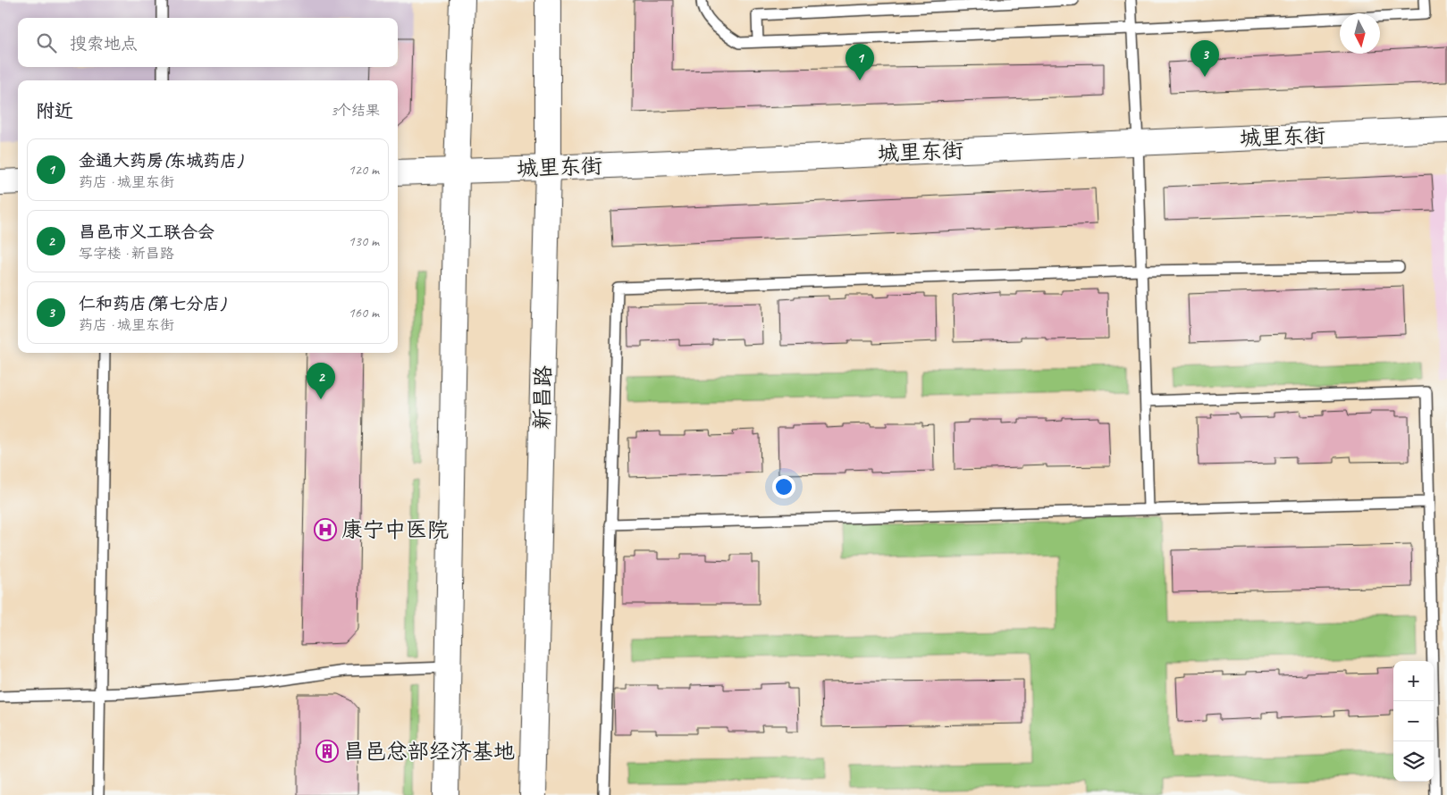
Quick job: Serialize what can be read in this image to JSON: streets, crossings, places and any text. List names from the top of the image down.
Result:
{
  "streets": {
    "main road": ["城里东街", "新昌路"]
  },
  "crossings": [
    ["城里东街", "新昌路"]
  ],
  "places": {
    "hospital": ["康宁中医院"],
    "building": ["昌邑总部经济基地"]
  },
  "north": "bottom",
  "page": {
    "search": "搜索地点",
    "pins": ["3", "1", "2"],
    "heading": ["附近", "3个结果"],
    "list": [
      {
        "mark": "1",
        "name": "金通大药房(东城药店)",
        "note": "药店 · 城里东街",
        "value": "120 m"
      },
      {
        "mark": "2",
        "name": "昌邑市义工联合会",
        "note": "写字楼 · 新昌路",
        "value": "130 m"
      },
      {
        "mark": "3",
        "name": "仁和药店(第七分店)",
        "note": "药店 · 城里东街",
        "value": "160 m"
      }
    ],
    "map_buttons": ["+", "−"]
  }
}
